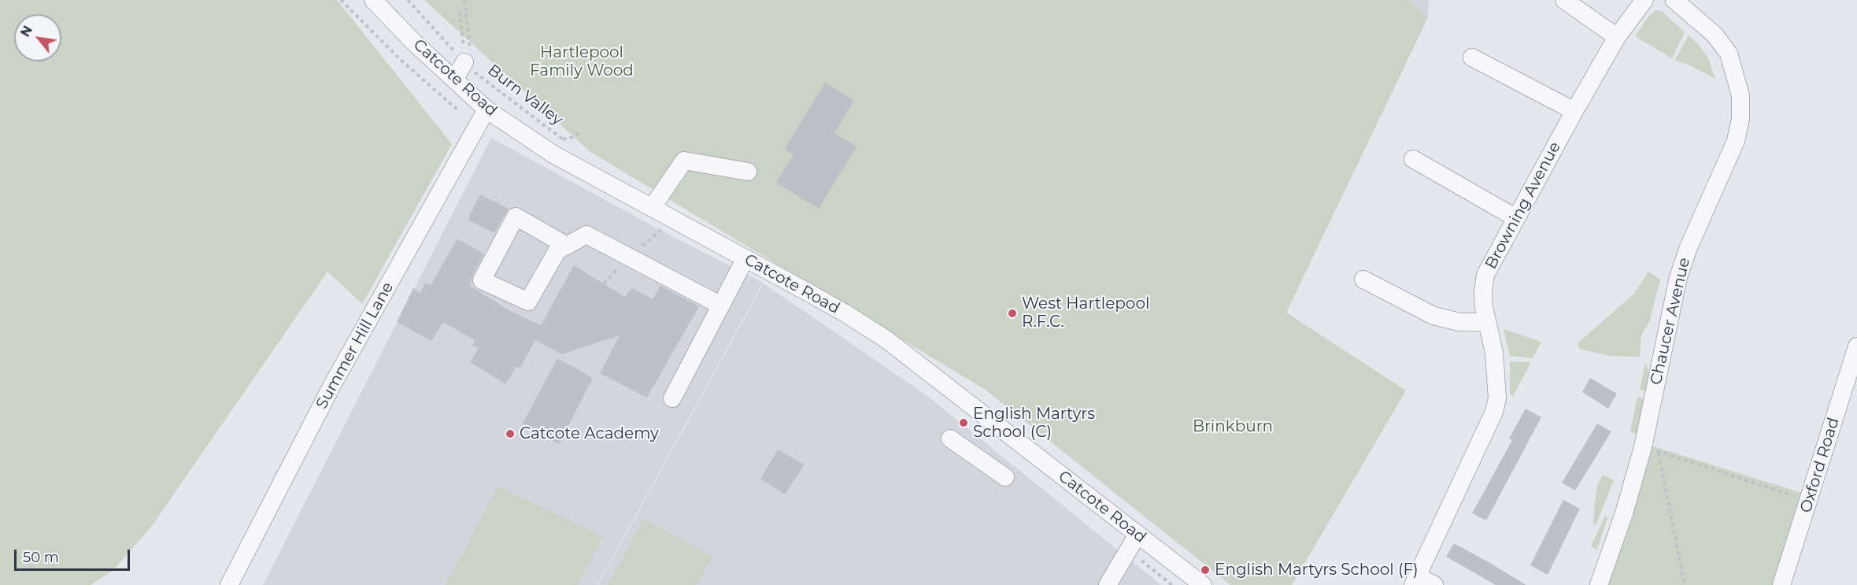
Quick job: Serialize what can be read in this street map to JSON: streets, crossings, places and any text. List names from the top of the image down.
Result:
{
  "streets": {
    "street": [
      "Catcote Road",
      "Browning Avenue",
      "Chaucer Avenue",
      "Summer Hill Lane",
      "Oxford Road"
    ],
    "path": ["Burn Valley"]
  },
  "crossings": [
    ["Catcote Road", "Summer Hill Lane"]
  ],
  "parks": ["Hartlepool Family Wood", "Brinkburn"],
  "places": [
    "West Hartlepool R.F.C.",
    "English Martyrs School (C)",
    "Catcote Academy",
    "English Martyrs School (F)"
  ],
  "scale_bar": "50 m",
  "north": "top left"
}
